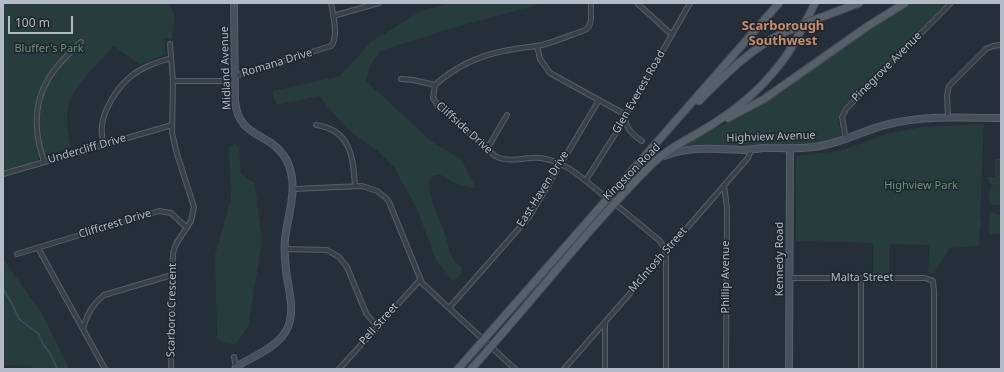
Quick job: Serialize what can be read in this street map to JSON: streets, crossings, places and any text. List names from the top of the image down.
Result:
{
  "streets": {
    "main road": ["Kingston Road"],
    "street": [
      "Romana Drive",
      "Pinegrove Avenue",
      "Midland Avenue",
      "Glen Everest Road",
      "Cliffside Drive",
      "Highview Avenue",
      "Undercliff Drive",
      "East Haven Drive",
      "Cliffcrest Drive",
      "Kennedy Road",
      "McIntosh Street",
      "Phillip Avenue",
      "Malta Street",
      "Scarboro Crescent",
      "Pell Street"
    ]
  },
  "crossings": [
    ["Romana Drive", "Midland Avenue"],
    ["Romana Drive", "Scarboro Crescent"],
    ["Pinegrove Avenue", "Highview Avenue"],
    ["Glen Everest Road", "Cliffside Drive"],
    ["Cliffside Drive", "Kingston Road"],
    ["Cliffside Drive", "East Haven Drive"],
    ["Cliffside Drive", "McIntosh Street"],
    ["Highview Avenue", "Kingston Road"],
    ["Highview Avenue", "Kennedy Road"],
    ["Highview Avenue", "McIntosh Street"],
    ["Undercliff Drive", "Scarboro Crescent"],
    ["Cliffcrest Drive", "Scarboro Crescent"],
    ["Kennedy Road", "Malta Street"],
    ["McIntosh Street", "Phillip Avenue"]
  ],
  "districts": ["Scarborough Southwest"],
  "parks": ["Bluffer's Park", "Highview Park"],
  "scale_bar": "100 m"
}
